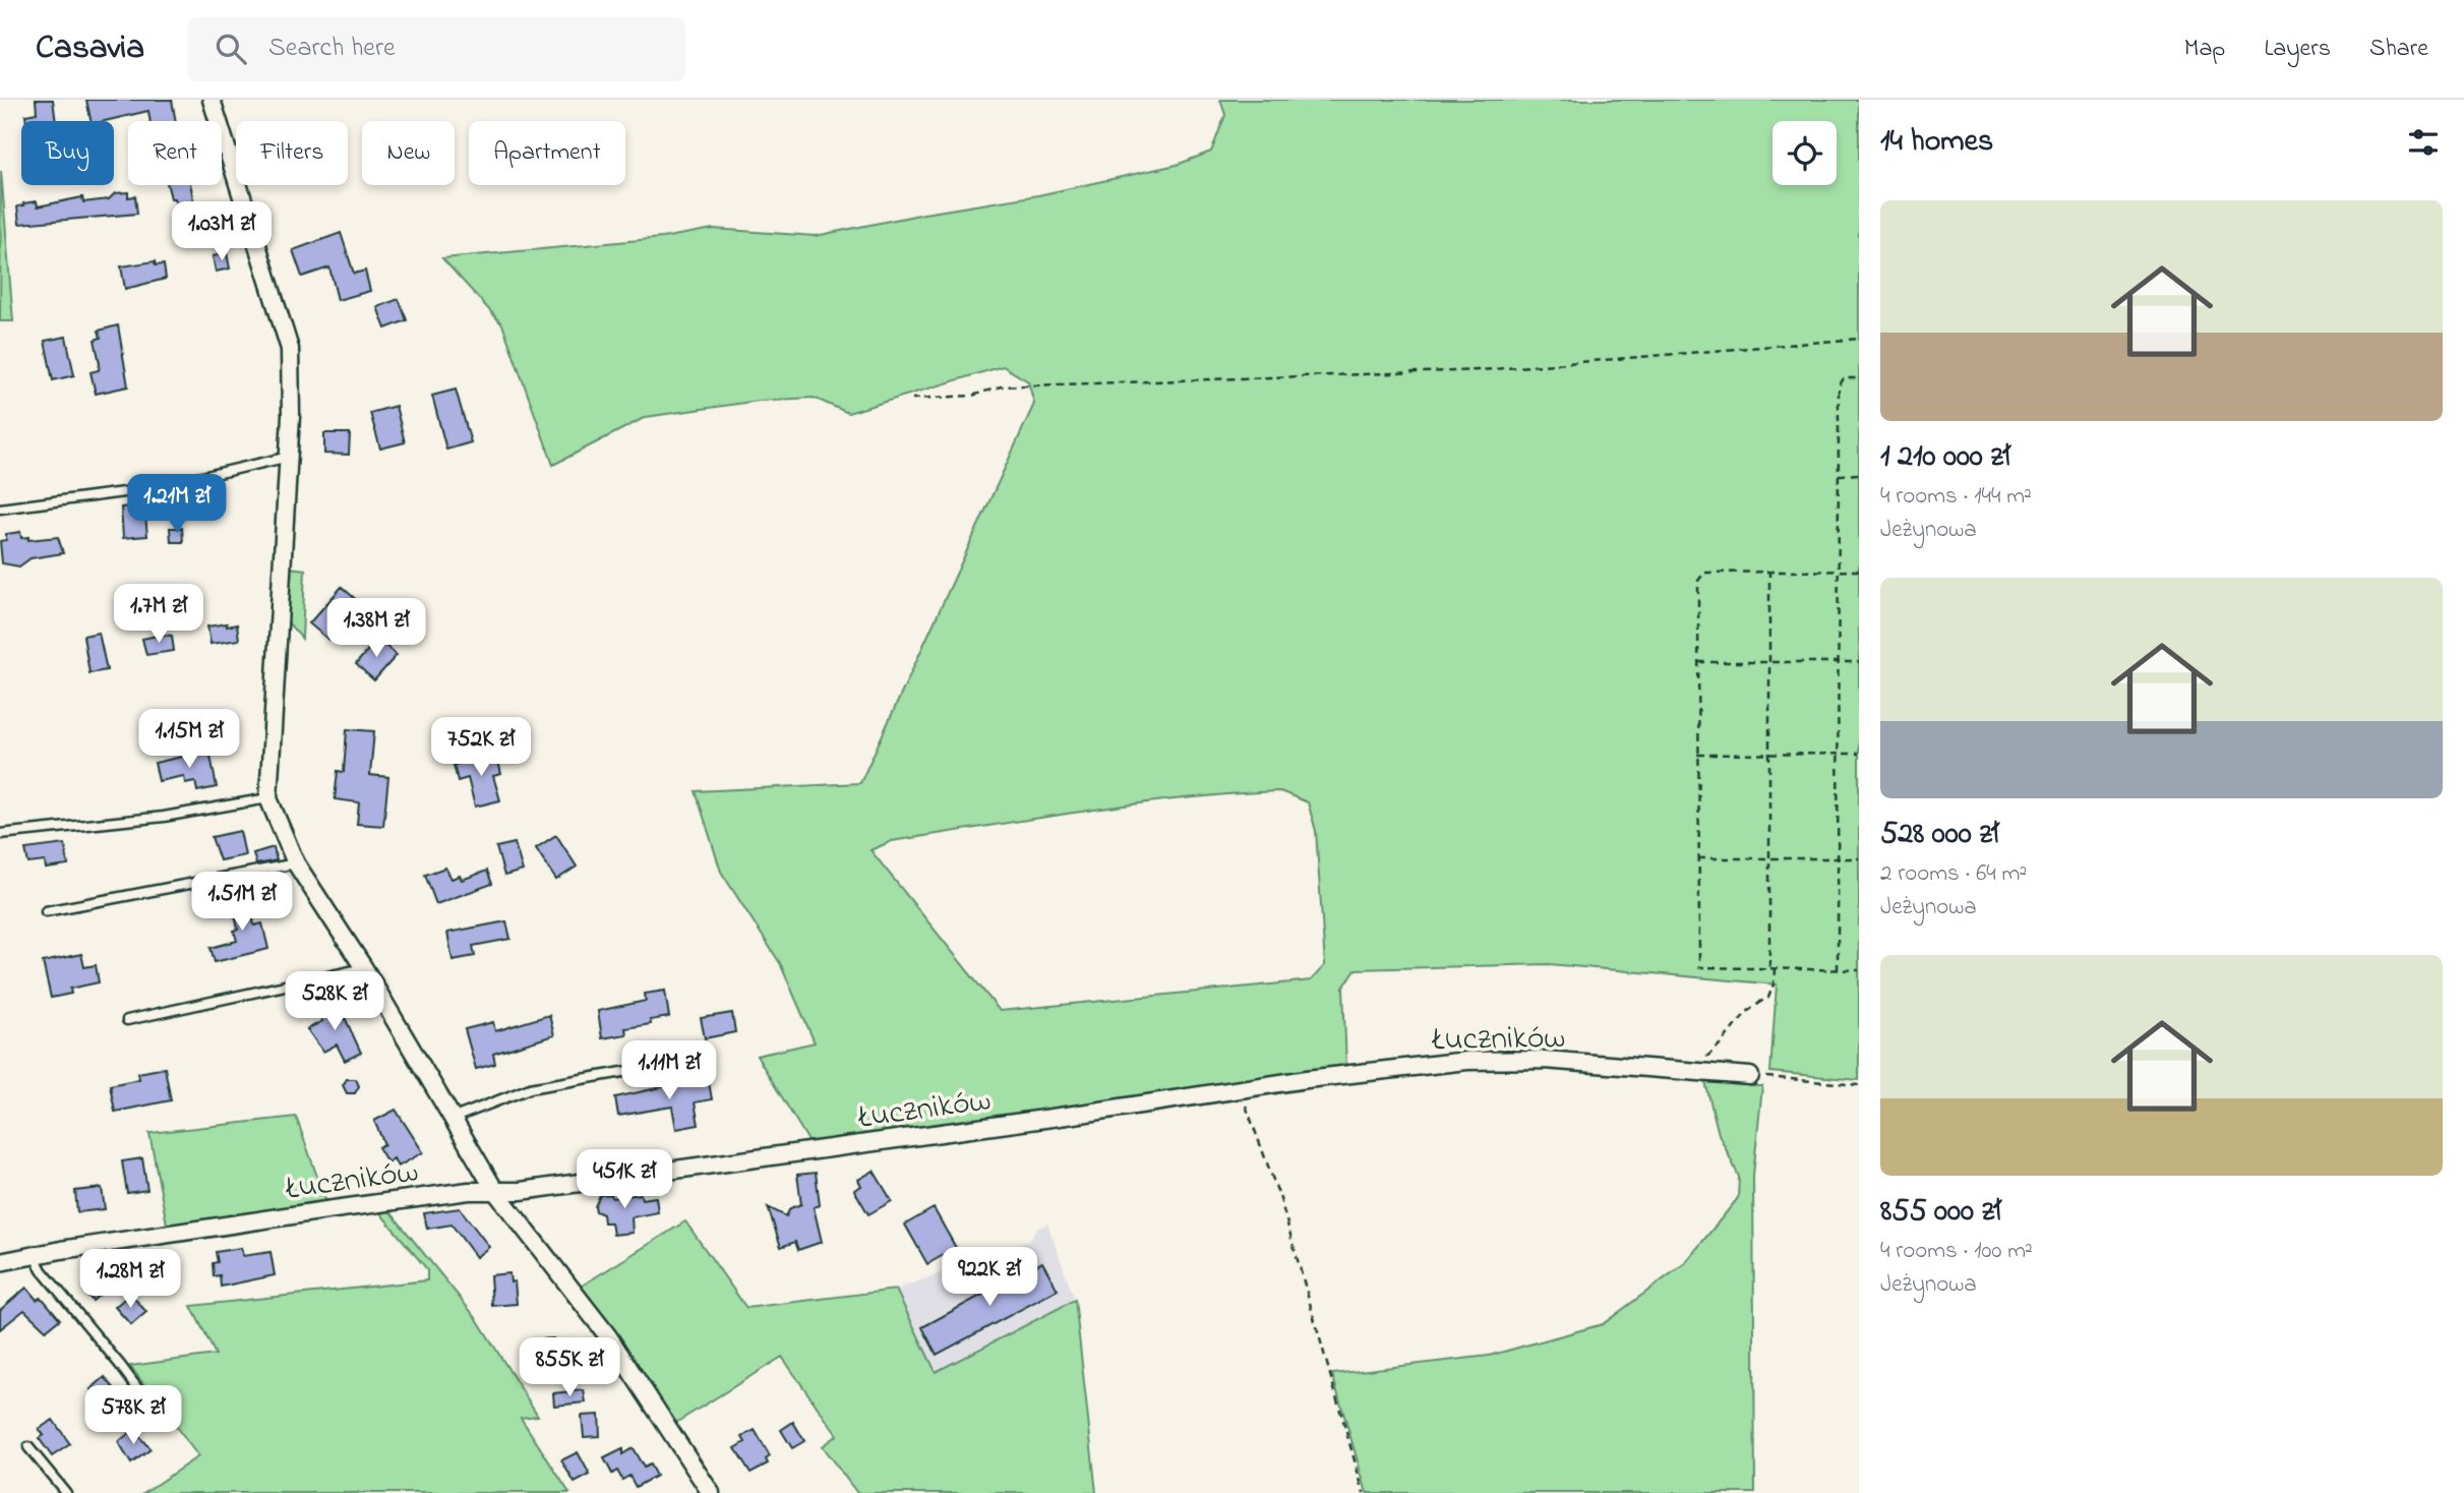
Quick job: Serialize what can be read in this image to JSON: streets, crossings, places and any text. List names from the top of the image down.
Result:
{
  "streets": {
    "street": ["Łuczników"]
  },
  "page": {
    "header": "Casavia",
    "search": "Search here",
    "nav": ["Map", "Layers", "Share"],
    "heading": "14 homes",
    "chip": [
      "Buy",
      "Rent",
      "Filters",
      "New",
      "Apartment"
    ],
    "list": [
      {
        "name": "1 210 000 zł",
        "note": "4 rooms · 144 m² · Jeżynowa"
      },
      {
        "name": "528 000 zł",
        "note": "2 rooms · 64 m² · Jeżynowa"
      },
      {
        "name": "855 000 zł",
        "note": "4 rooms · 100 m² · Jeżynowa"
      }
    ],
    "price": [
      "1.03M zł",
      "1.21M zł",
      "1.7M zł",
      "1.38M zł",
      "1.15M zł",
      "752K zł",
      "1.51M zł",
      "528K zł",
      "1.11M zł",
      "451K zł",
      "922K zł",
      "1.28M zł",
      "855K zł",
      "578K zł"
    ]
  }
}
